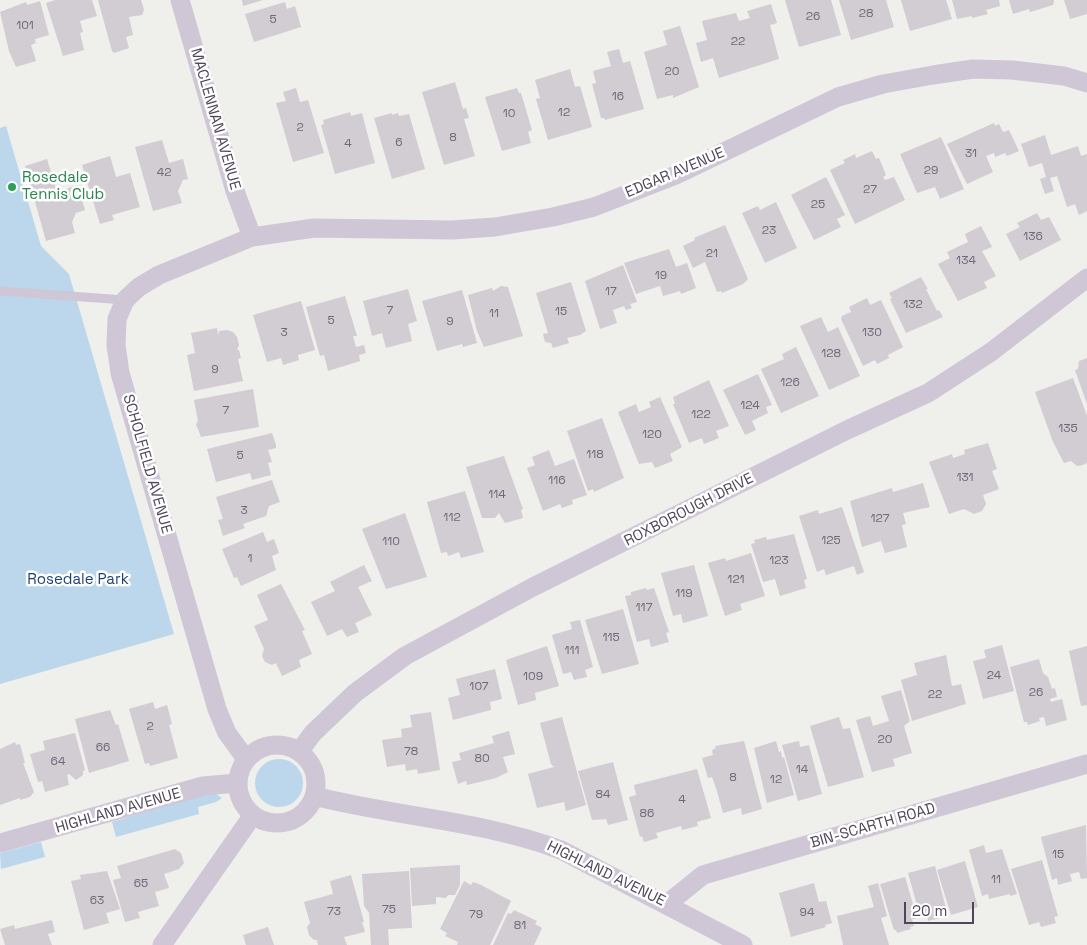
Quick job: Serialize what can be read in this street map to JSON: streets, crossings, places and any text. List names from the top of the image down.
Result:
{
  "streets": {
    "street": [
      "MACLENNAN AVENUE",
      "EDGAR AVENUE",
      "SCHOLFIELD AVENUE",
      "ROXBOROUGH DRIVE",
      "HIGHLAND AVENUE",
      "BIN-SCARTH ROAD"
    ]
  },
  "crossings": [
    ["MACLENNAN AVENUE", "EDGAR AVENUE"],
    ["SCHOLFIELD AVENUE", "ROXBOROUGH DRIVE"],
    ["SCHOLFIELD AVENUE", "HIGHLAND AVENUE"],
    ["ROXBOROUGH DRIVE", "HIGHLAND AVENUE"],
    ["HIGHLAND AVENUE", "BIN-SCARTH ROAD"]
  ],
  "parks": ["Rosedale Park"],
  "places": ["Rosedale Tennis Club"],
  "house_numbers": [
    "28",
    "26",
    "5",
    "101",
    "22",
    "20",
    "16",
    "12",
    "10",
    "2",
    "8",
    "6",
    "4",
    "31",
    "29",
    "42",
    "27",
    "25",
    "23",
    "136",
    "21",
    "134",
    "19",
    "17",
    "132",
    "7",
    "15",
    "11",
    "5",
    "9",
    "3",
    "130",
    "128",
    "9",
    "126",
    "124",
    "7",
    "122",
    "135",
    "120",
    "118",
    "5",
    "131",
    "116",
    "114",
    "3",
    "112",
    "127",
    "125",
    "110",
    "1",
    "123",
    "121",
    "119",
    "117",
    "115",
    "111",
    "24",
    "109",
    "107",
    "26",
    "22",
    "2",
    "20",
    "66",
    "78",
    "80",
    "64",
    "14",
    "8",
    "12",
    "84",
    "4",
    "86",
    "15",
    "11",
    "65",
    "63",
    "75",
    "73",
    "94",
    "79",
    "81"
  ],
  "scale_bar": "20 m"
}
